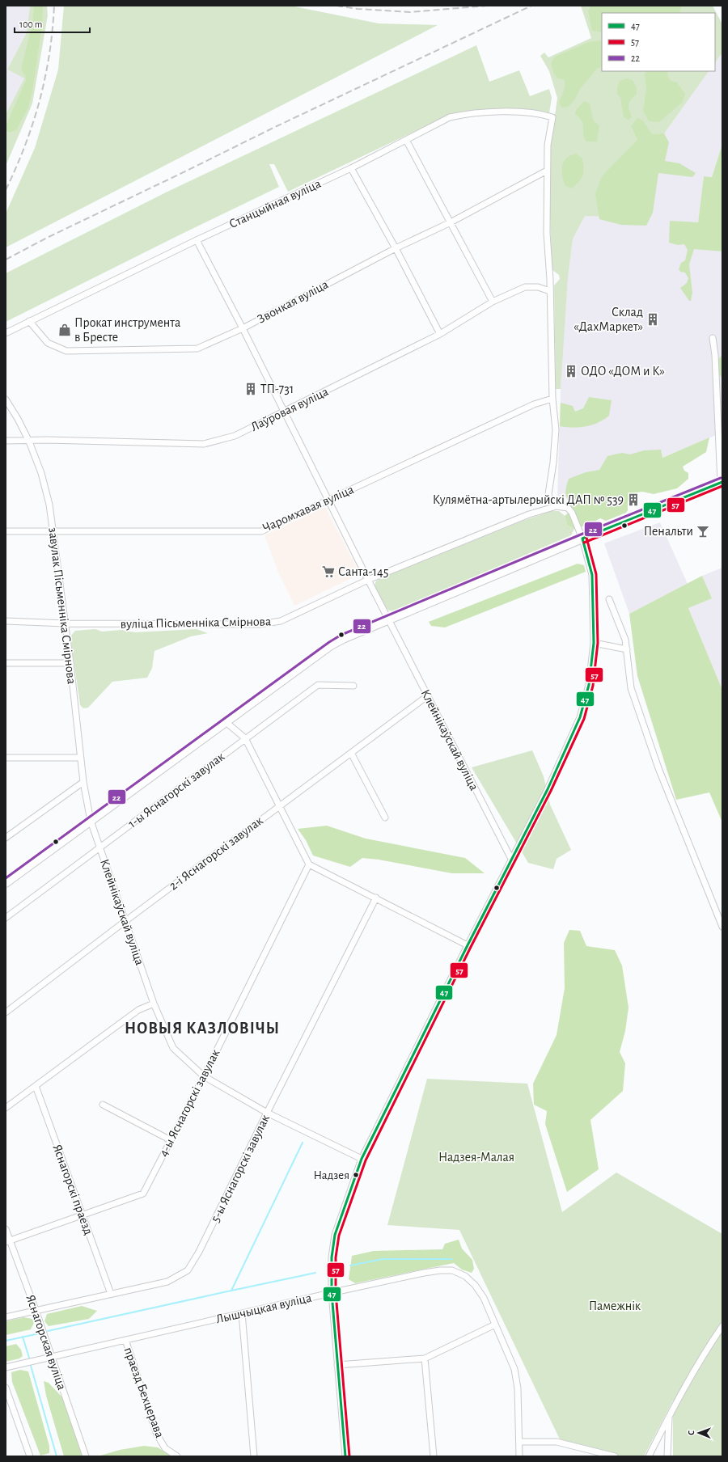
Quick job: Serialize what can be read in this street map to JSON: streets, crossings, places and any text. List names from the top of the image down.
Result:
{
  "streets": {
    "street": [
      "Станцыйная вуліца",
      "Звонкая вуліца",
      "Лаўровая вуліца",
      "Чаромхавая вуліца",
      "завулак Пісьменніка Смірнова",
      "вуліца Пісьменніка Смірнова",
      "Клейнікаўскай вуліца",
      "1-ы Яснагорскі завулак",
      "2-і Яснагорскі завулак",
      "4-ы Яснагорскі завулак",
      "5-ы Яснагорскі завулак",
      "Яснагорскі праезд",
      "Лышчыцкая вуліца",
      "Яснагорская вуліца",
      "праезд Бехцерава"
    ]
  },
  "crossings": [
    ["Станцыйная вуліца", "Звонкая вуліца"],
    ["Станцыйная вуліца", "Клейнікаўскай вуліца"],
    ["Звонкая вуліца", "Клейнікаўскай вуліца"],
    ["Лаўровая вуліца", "завулак Пісьменніка Смірнова"],
    ["Лаўровая вуліца", "Клейнікаўскай вуліца"],
    ["Чаромхавая вуліца", "завулак Пісьменніка Смірнова"],
    ["Чаромхавая вуліца", "Клейнікаўскай вуліца"],
    ["завулак Пісьменніка Смірнова", "вуліца Пісьменніка Смірнова"],
    ["завулак Пісьменніка Смірнова", "Клейнікаўскай вуліца"],
    ["вуліца Пісьменніка Смірнова", "Клейнікаўскай вуліца"],
    ["Клейнікаўскай вуліца", "1-ы Яснагорскі завулак"],
    ["Клейнікаўскай вуліца", "2-і Яснагорскі завулак"],
    ["Клейнікаўскай вуліца", "4-ы Яснагорскі завулак"],
    ["Клейнікаўскай вуліца", "5-ы Яснагорскі завулак"],
    ["4-ы Яснагорскі завулак", "Яснагорскі праезд"],
    ["4-ы Яснагорскі завулак", "Яснагорская вуліца"],
    ["5-ы Яснагорскі завулак", "Яснагорскі праезд"],
    ["5-ы Яснагорскі завулак", "Яснагорская вуліца"],
    ["Лышчыцкая вуліца", "Яснагорская вуліца"],
    ["Лышчыцкая вуліца", "праезд Бехцерава"]
  ],
  "districts": ["НОВЫЯ КАЗЛОВІЧЫ"],
  "parks": ["Надзея-Малая", "Памежнік"],
  "places": {
    "building": [
      "Склад «ДахМаркет»",
      "ОДО «ДОМ и К»",
      "ТП-731",
      "Кулямётна-артылерыйскі ДАП № 539"
    ],
    "shop": ["Прокат инструмента в Бресте"],
    "bar": ["Пенальти"],
    "supermarket": ["Санта-145"],
    "other": ["Надзея"]
  },
  "lines": ["transit line 22", "transit line 47", "transit line 57"],
  "legend": ["47", "57", "22"],
  "scale_bar": "100 m",
  "north": "left"
}
